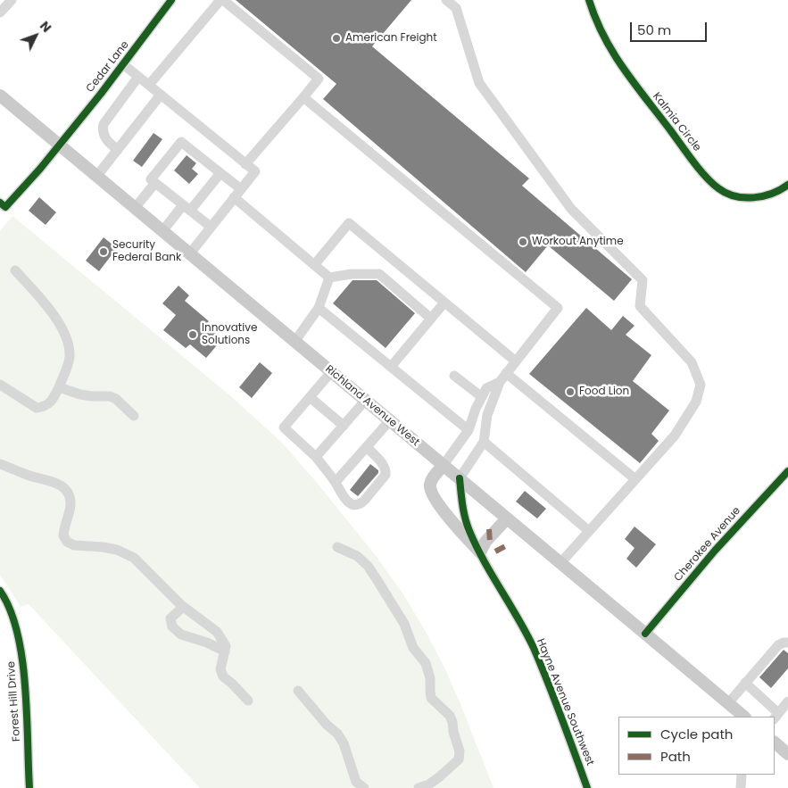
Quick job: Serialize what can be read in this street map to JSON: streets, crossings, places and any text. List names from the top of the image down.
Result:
{
  "streets": {
    "main road": ["Richland Avenue West"],
    "street": [
      "Cedar Lane",
      "Kalmia Circle",
      "Cherokee Avenue",
      "Forest Hill Drive",
      "Hayne Avenue Southwest"
    ]
  },
  "crossings": [
    ["Cedar Lane", "Richland Avenue West"],
    ["Richland Avenue West", "Cherokee Avenue"],
    ["Richland Avenue West", "Hayne Avenue Southwest"]
  ],
  "places": [
    "American Freight",
    "Workout Anytime",
    "Security Federal Bank",
    "Innovative Solutions",
    "Food Lion"
  ],
  "legend": ["Cycle path", "Path"],
  "scale_bar": "50 m",
  "north": "top right"
}
